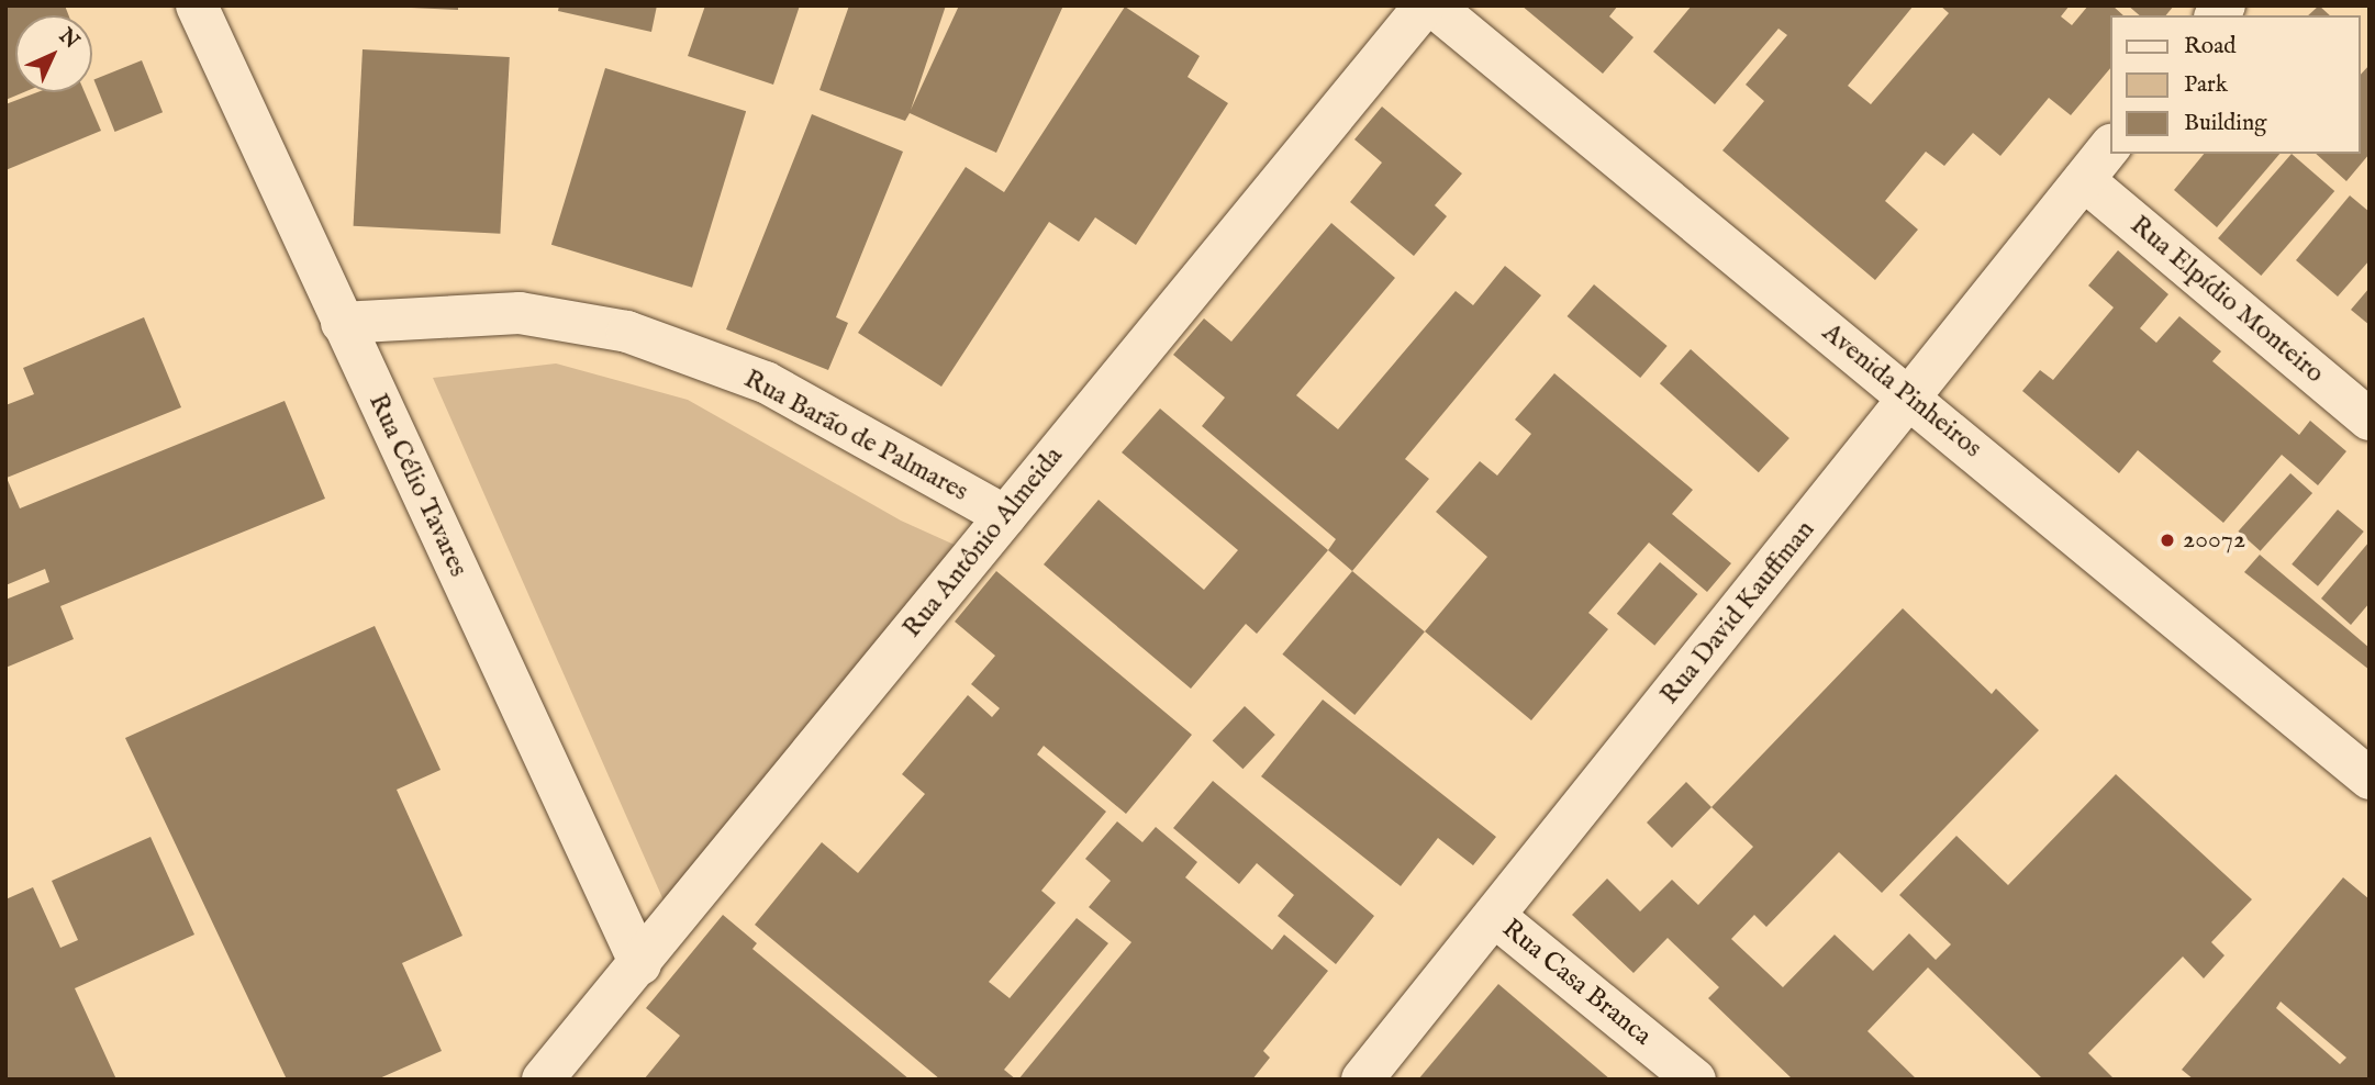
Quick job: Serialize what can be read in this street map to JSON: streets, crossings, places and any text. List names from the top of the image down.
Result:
{
  "streets": {
    "street": [
      "Rua Elpídio Monteiro",
      "Avenida Pinheiros",
      "Rua Barão de Palmares",
      "Rua Célio Tavares",
      "Rua Antônio Almeida",
      "Rua David Kauffman",
      "Rua Casa Branca"
    ]
  },
  "crossings": [
    ["Rua Elpídio Monteiro", "Rua David Kauffman"],
    ["Avenida Pinheiros", "Rua David Kauffman"],
    ["Rua Barão de Palmares", "Rua Célio Tavares"],
    ["Rua Barão de Palmares", "Rua Antônio Almeida"],
    ["Rua Célio Tavares", "Rua Antônio Almeida"],
    ["Rua David Kauffman", "Rua Casa Branca"]
  ],
  "places": ["20072"],
  "legend": ["Road", "Park", "Building"],
  "north": "top right"
}
